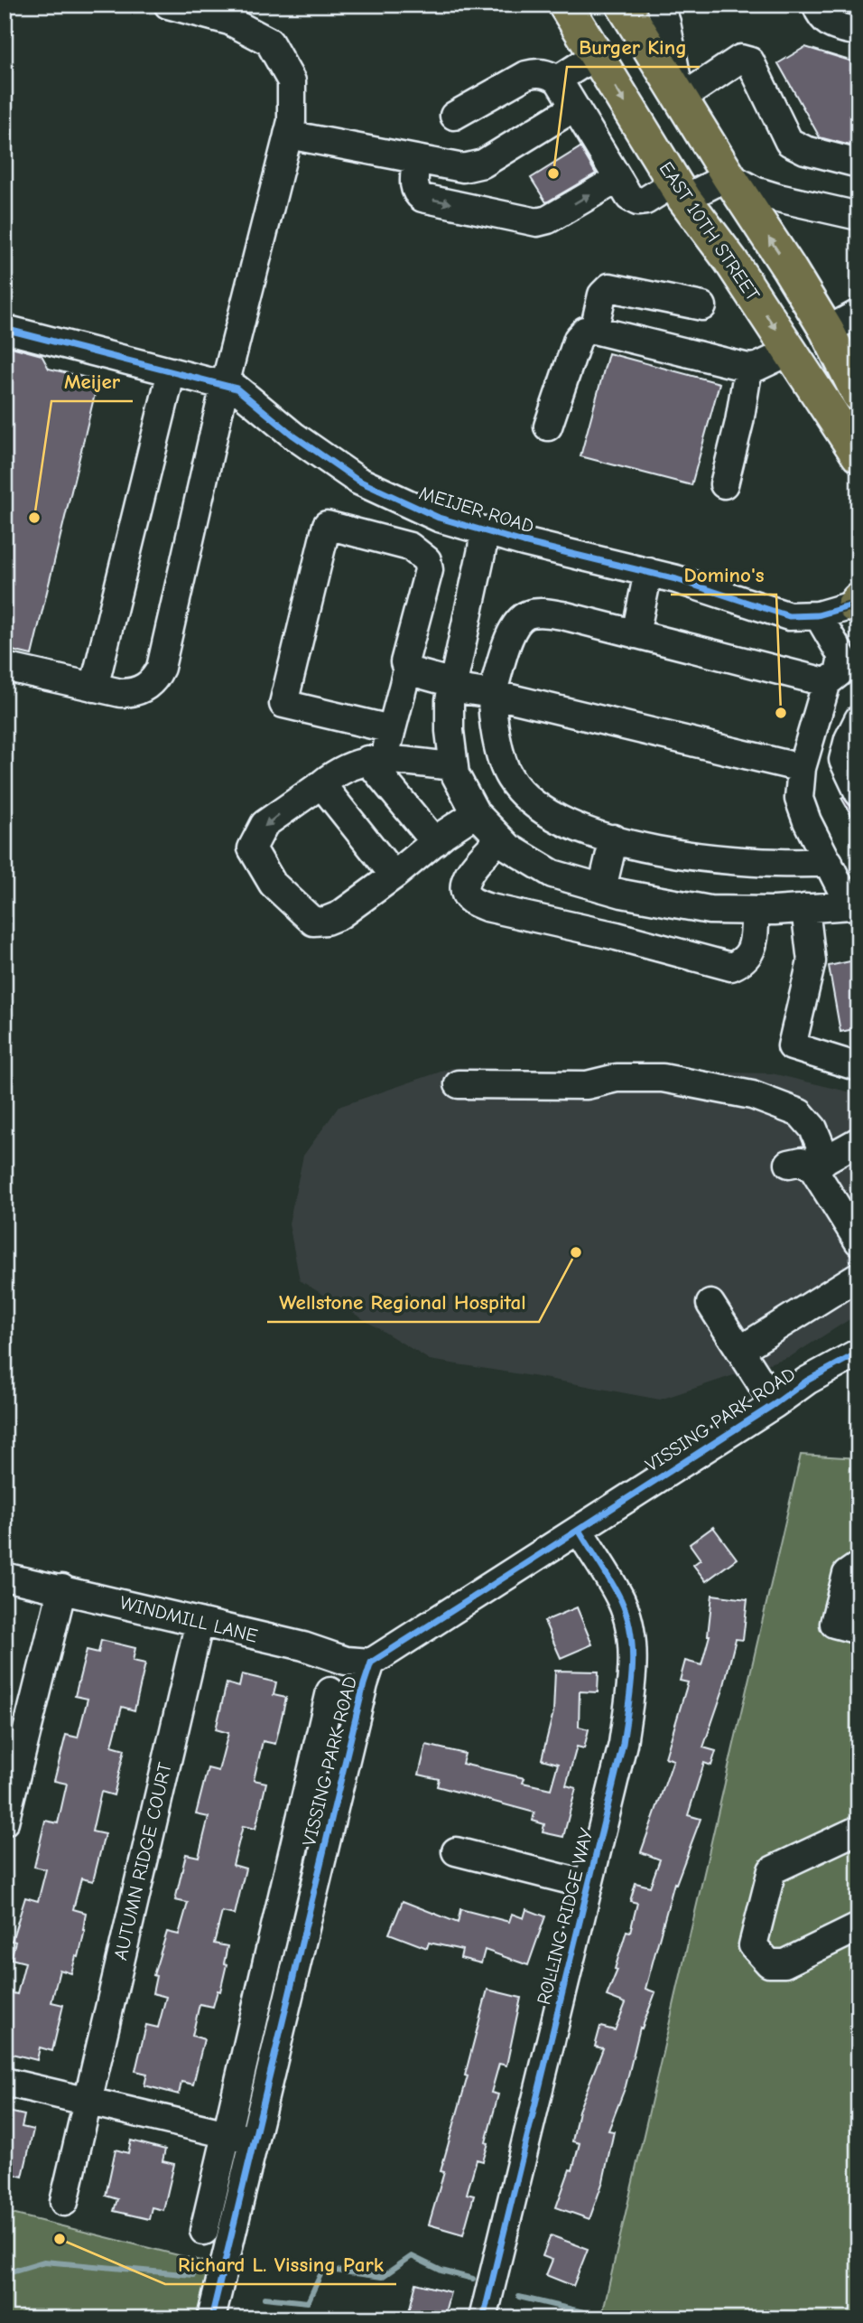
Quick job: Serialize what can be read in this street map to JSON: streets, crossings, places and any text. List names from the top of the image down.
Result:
{
  "streets": {
    "main road": ["EAST 10TH STREET"],
    "street": [
      "MEIJER ROAD",
      "VISSING PARK ROAD",
      "WINDMILL LANE",
      "AUTUMN RIDGE COURT",
      "ROLLING RIDGE WAY"
    ]
  },
  "crossings": [
    ["VISSING PARK ROAD", "WINDMILL LANE"],
    ["VISSING PARK ROAD", "ROLLING RIDGE WAY"],
    ["WINDMILL LANE", "AUTUMN RIDGE COURT"]
  ],
  "places": [
    "Burger King",
    "Meijer",
    "Domino's",
    "Wellstone Regional Hospital",
    "Richard L. Vissing Park"
  ]
}
